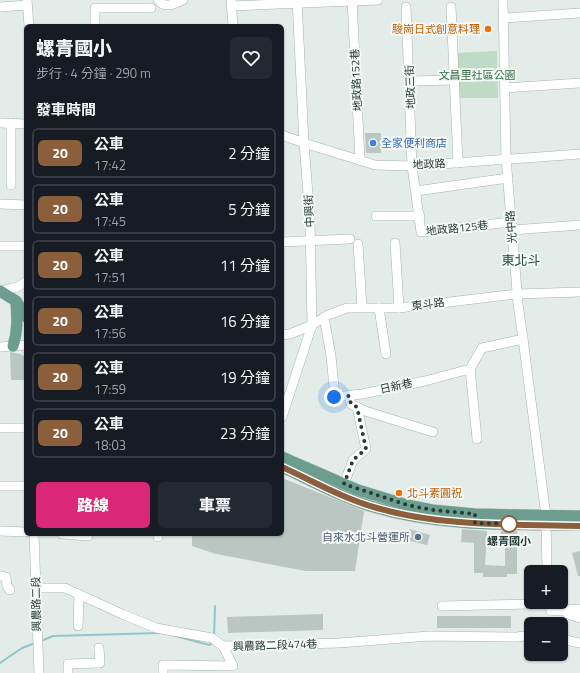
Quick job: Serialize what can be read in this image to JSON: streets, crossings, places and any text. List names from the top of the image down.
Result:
{
  "streets": {
    "street": [
      "地政路152巷",
      "地政三街",
      "地政路",
      "中興街",
      "光中路",
      "地政路125巷",
      "東斗路",
      "日新巷",
      "興農路二段",
      "興農路二段474巷"
    ]
  },
  "crossings": [
    ["地政路152巷", "地政路"],
    ["地政三街", "地政路"],
    ["地政三街", "地政路125巷"],
    ["地政路", "中興街"],
    ["地政路", "光中路"],
    ["地政路", "地政路125巷"],
    ["中興街", "東斗路"],
    ["光中路", "地政路125巷"],
    ["光中路", "東斗路"],
    ["東斗路", "日新巷"],
    ["興農路二段", "興農路二段474巷"]
  ],
  "districts": ["東北斗"],
  "parks": ["文昌里社區公園"],
  "places": [
    "駿崗日式創意料理",
    "全家便利商店",
    "北斗素圓祝",
    "螺青國小",
    "自來水北斗營運所"
  ],
  "lines": ["bus line 20"],
  "page": {
    "heading": [
      ["螺青國小", "步行 · 4 分鐘 · 290 m"],
      "發車時間"
    ],
    "list": [
      {
        "mark": "20",
        "name": "公車",
        "note": "17:42",
        "value": "2 分鐘"
      },
      {
        "mark": "20",
        "name": "公車",
        "note": "17:45",
        "value": "5 分鐘"
      },
      {
        "mark": "20",
        "name": "公車",
        "note": "17:51",
        "value": "11 分鐘"
      },
      {
        "mark": "20",
        "name": "公車",
        "note": "17:56",
        "value": "16 分鐘"
      },
      {
        "mark": "20",
        "name": "公車",
        "note": "17:59",
        "value": "19 分鐘"
      },
      {
        "mark": "20",
        "name": "公車",
        "note": "18:03",
        "value": "23 分鐘"
      }
    ],
    "buttons": ["路線", "車票"],
    "map_buttons": ["+", "−"]
  }
}
